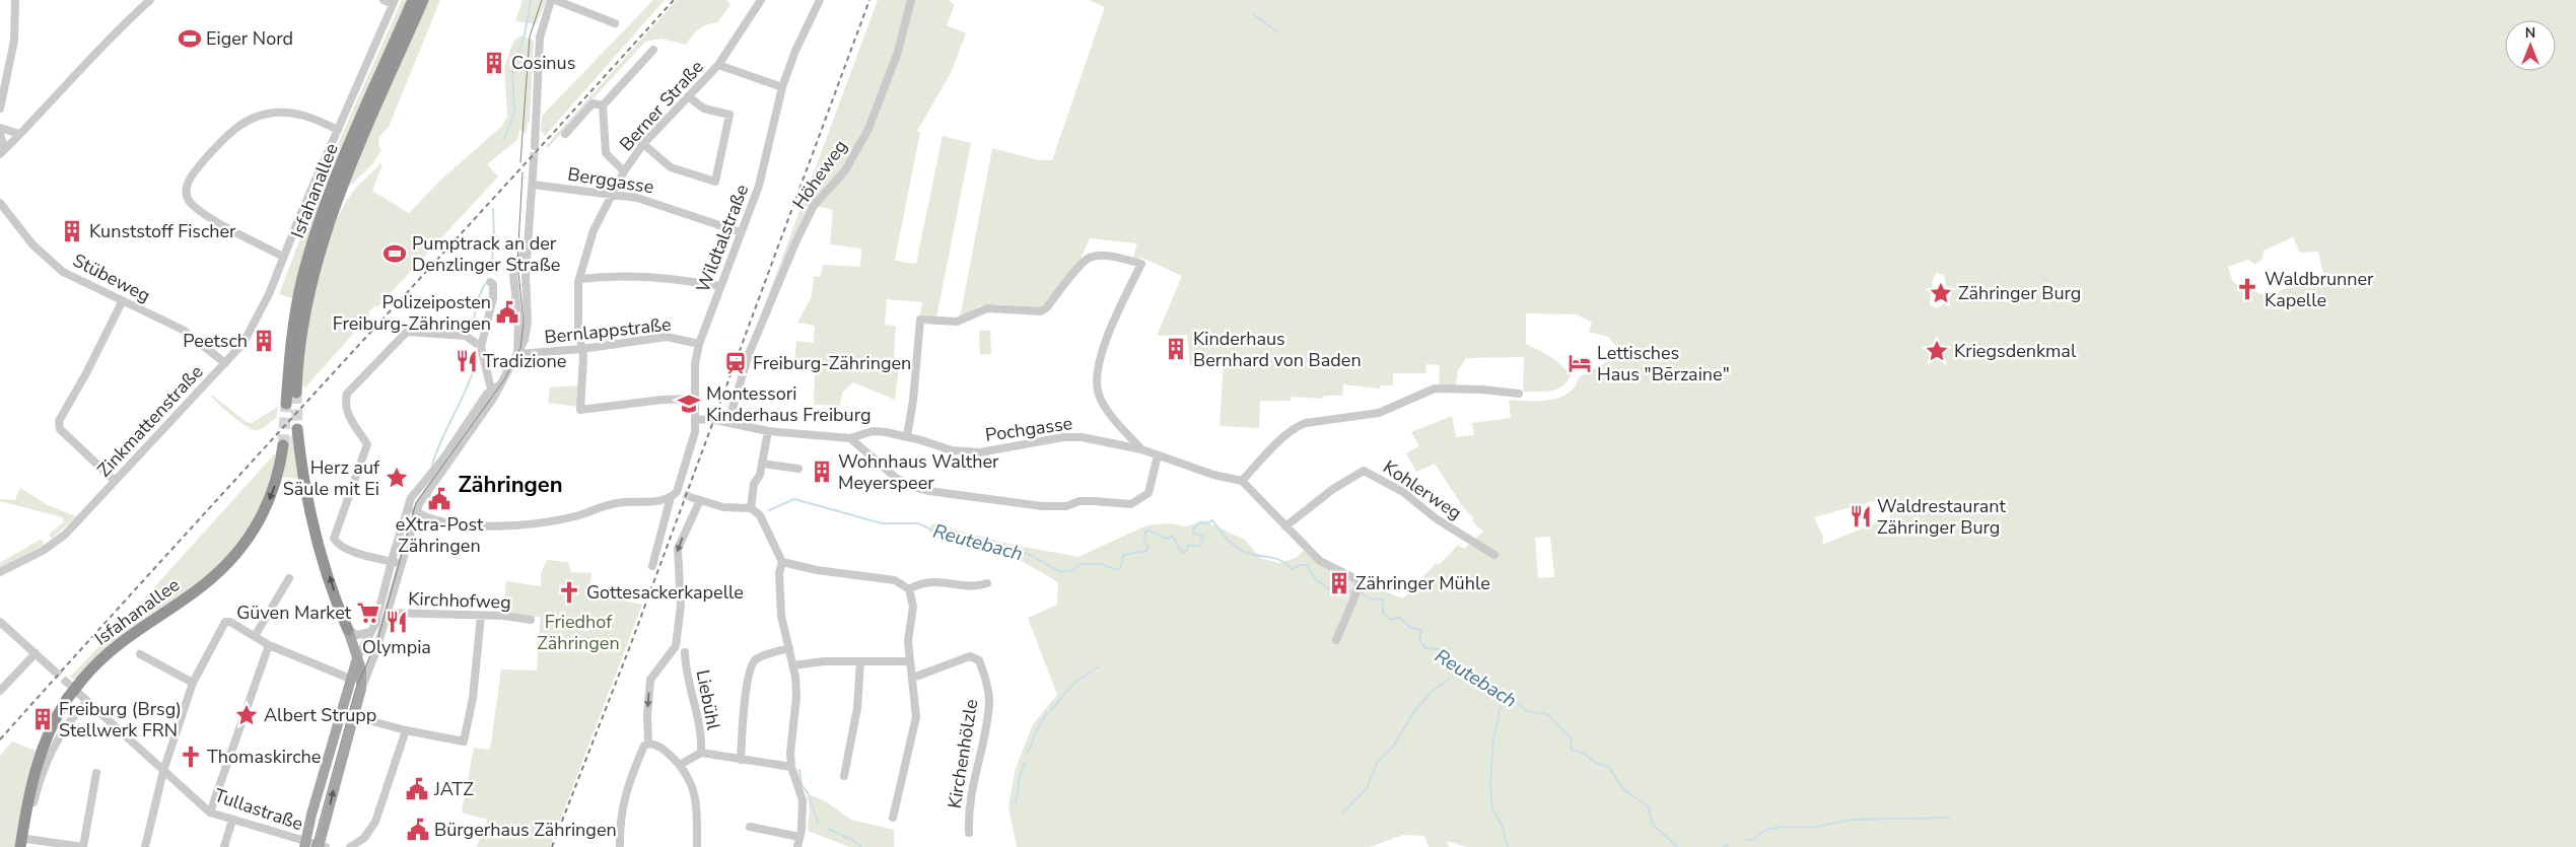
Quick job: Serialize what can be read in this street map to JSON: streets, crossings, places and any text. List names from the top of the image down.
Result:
{
  "streets": {
    "highway": ["Isfahanallee"],
    "street": [
      "Berner Straße",
      "Höheweg",
      "Berggasse",
      "Wildtalstraße",
      "Stübeweg",
      "Bernlappstraße",
      "Zinkmattenstraße",
      "Pochgasse",
      "Kohlerweg",
      "Kirchhofweg",
      "Liebühl",
      "Kirchenhölzle",
      "Tullastraße"
    ]
  },
  "crossings": [
    ["Berner Straße", "Berggasse"],
    ["Berner Straße", "Wildtalstraße"],
    ["Berner Straße", "Bernlappstraße"],
    ["Höheweg", "Pochgasse"],
    ["Berggasse", "Wildtalstraße"],
    ["Wildtalstraße", "Bernlappstraße"],
    ["Wildtalstraße", "Pochgasse"],
    ["Stübeweg", "Zinkmattenstraße"]
  ],
  "one_way": ["Isfahanallee"],
  "districts": ["Zähringen"],
  "water": ["Reutebach"],
  "parks": ["Friedhof Zähringen"],
  "places": {
    "sports": ["Eiger Nord", "Pumptrack an der Denzlinger Straße"],
    "building": [
      "Cosinus",
      "Kunststoff Fischer",
      "Peetsch",
      "Kinderhaus Bernhard von Baden",
      "Wohnhaus Walther Meyerspeer",
      "Zähringer Mühle",
      "Freiburg (Brsg) Stellwerk FRN"
    ],
    "church": ["Waldbrunner Kapelle", "Gottesackerkapelle", "Thomaskirche"],
    "place": [
      "Zähringer Burg",
      "Kriegsdenkmal",
      "Herz auf Säule mit Ei",
      "Albert Strupp"
    ],
    "public building": [
      "Polizeiposten Freiburg-Zähringen",
      "eXtra-Post Zähringen",
      "JATZ",
      "Bürgerhaus Zähringen"
    ],
    "restaurant": ["Tradizione", "Waldrestaurant Zähringer Burg", "Olympia"],
    "station": ["Freiburg-Zähringen"],
    "hotel": ["Lettisches Haus \"Bērzaine\""],
    "school or university": ["Montessori Kinderhaus Freiburg"],
    "supermarket": ["Güven Market"]
  },
  "north": "top"
}
